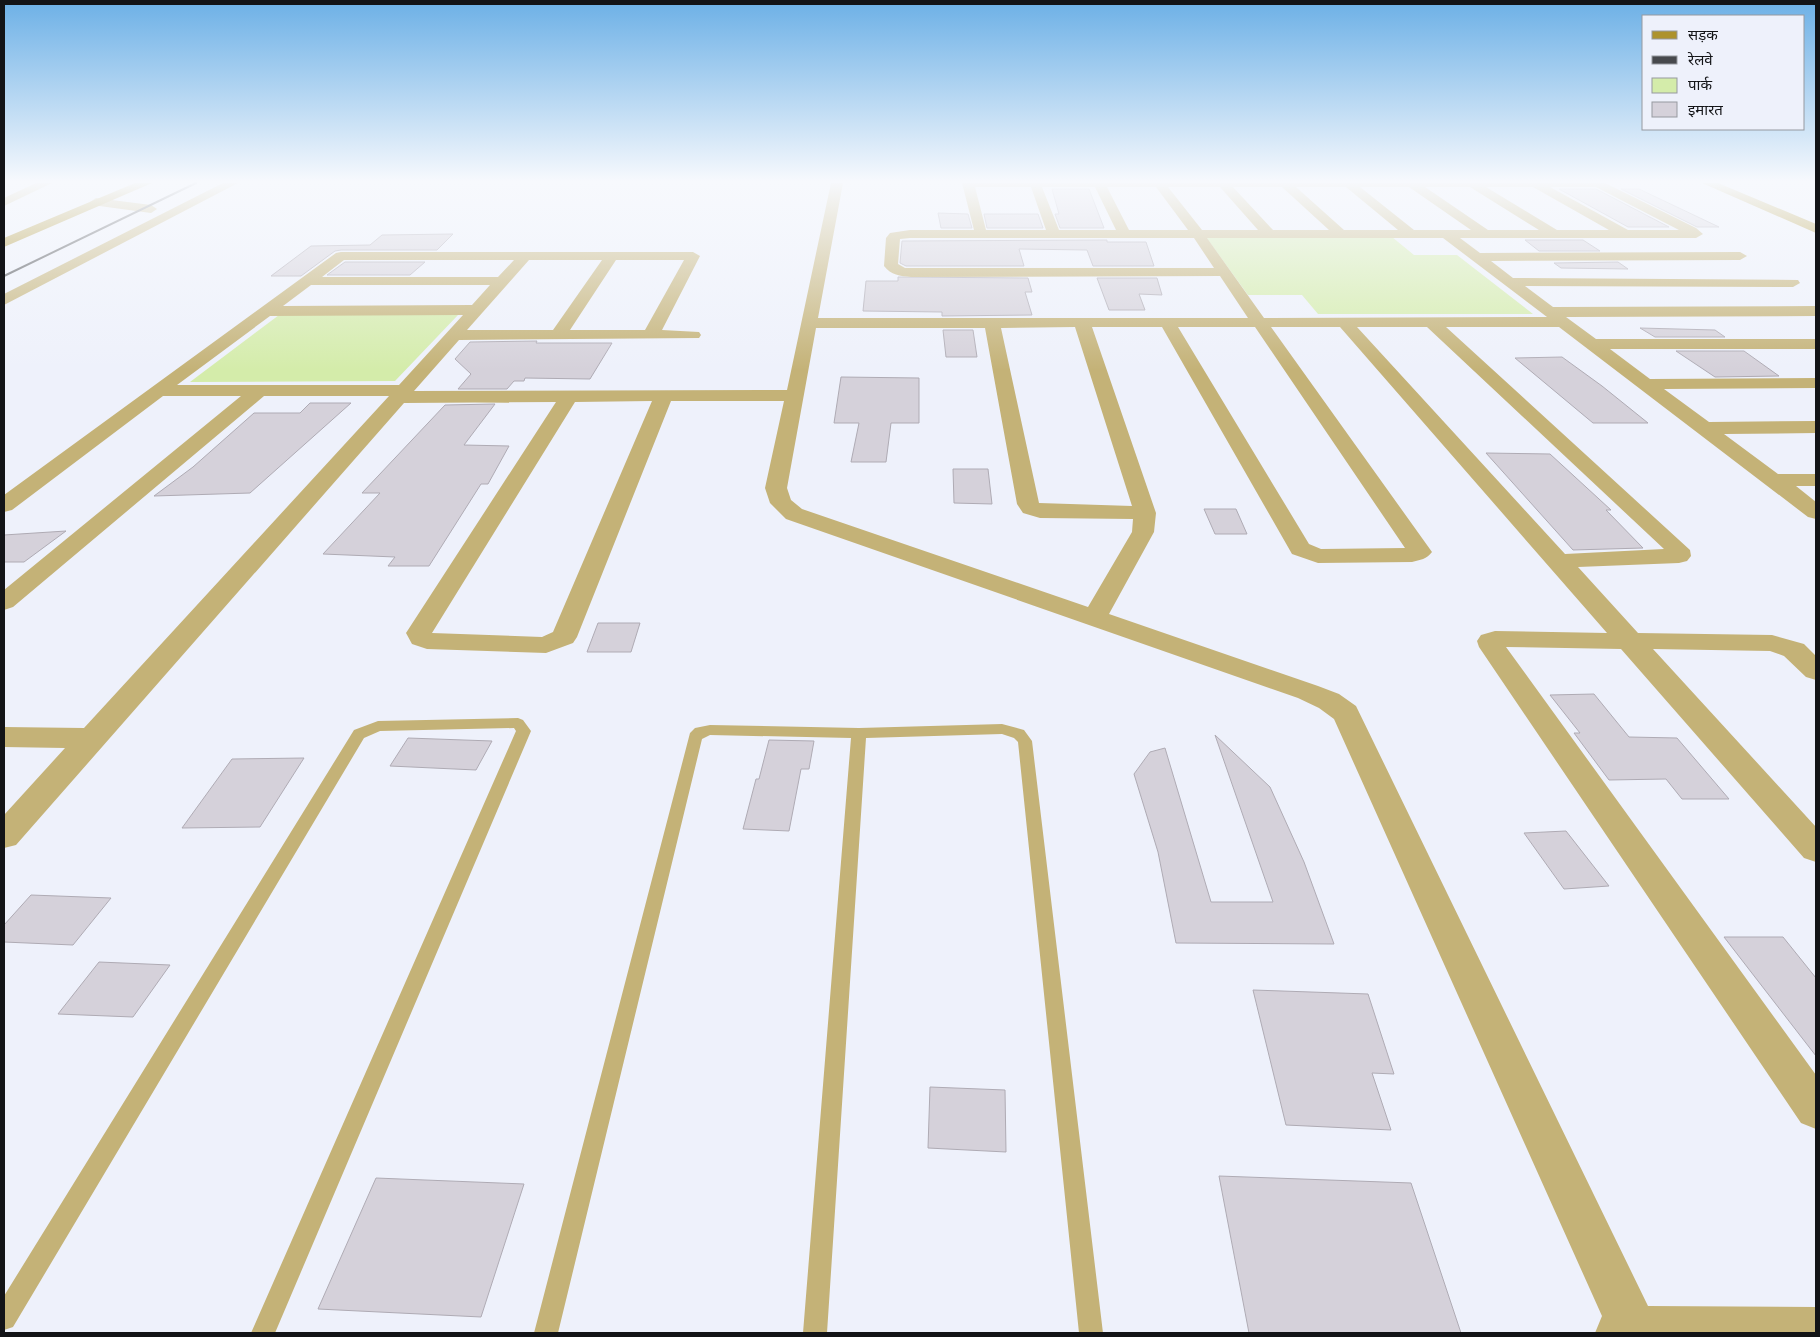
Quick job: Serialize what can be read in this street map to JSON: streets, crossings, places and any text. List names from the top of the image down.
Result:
{
  "legend": [
    "सड़क",
    "रेलवे",
    "पार्क",
    "इमारत"
  ]
}
